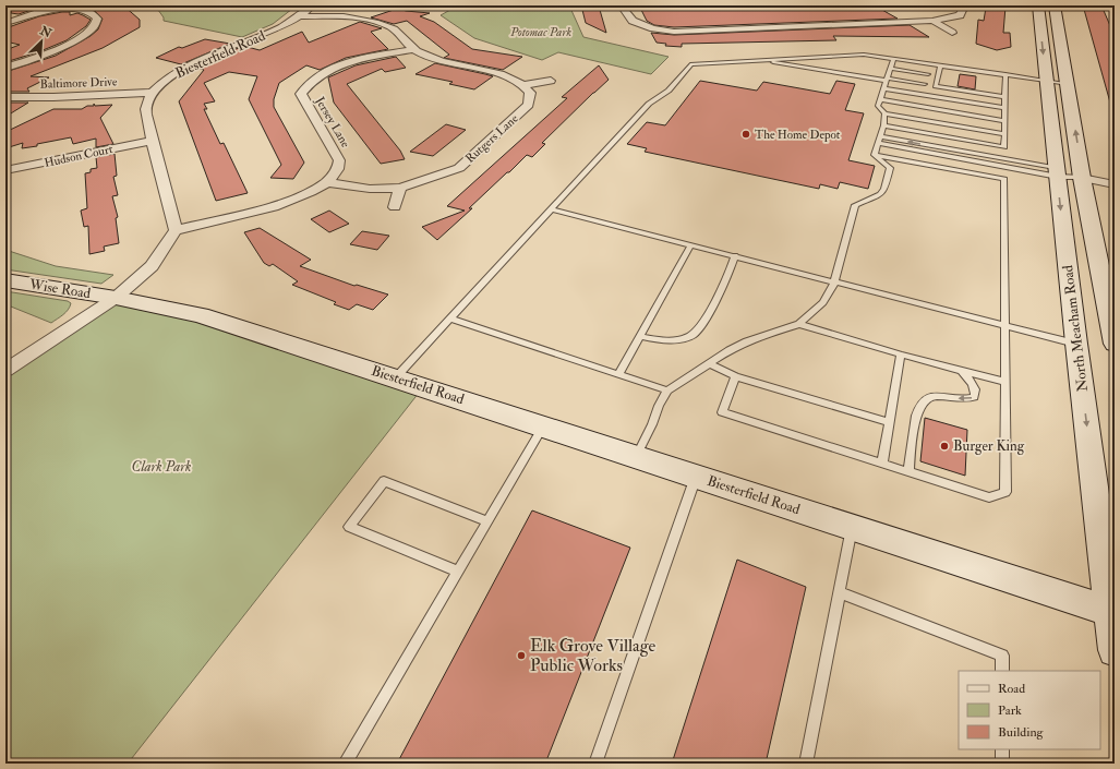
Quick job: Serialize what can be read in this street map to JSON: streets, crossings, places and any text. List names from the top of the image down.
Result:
{
  "streets": {
    "main road": ["Biesterfield Road", "Wise Road", "North Meacham Road"],
    "street": [
      "Baltimore Drive",
      "Jersey Lane",
      "Rutgers Lane",
      "Hudson Court"
    ]
  },
  "crossings": [
    ["Biesterfield Road", "Baltimore Drive"],
    ["Biesterfield Road", "Wise Road"],
    ["Biesterfield Road", "North Meacham Road"],
    ["Jersey Lane", "Rutgers Lane"]
  ],
  "parks": ["Potomac Park", "Clark Park"],
  "places": ["The Home Depot", "Burger King", "Elk Grove Village Public Works"],
  "legend": ["Road", "Park", "Building"],
  "north": "top right"
}
